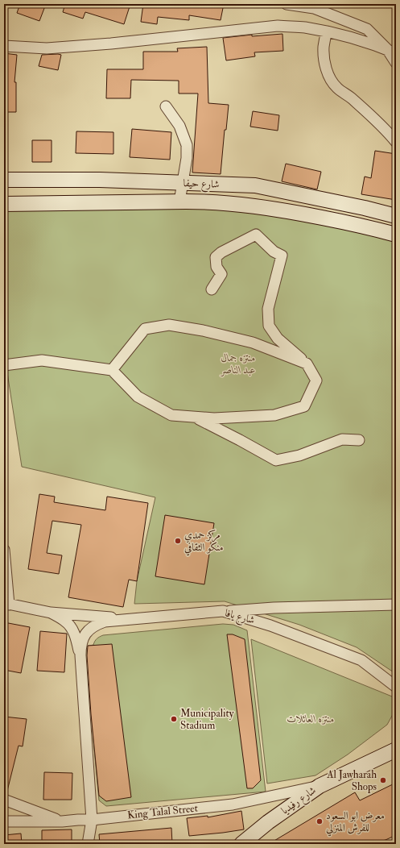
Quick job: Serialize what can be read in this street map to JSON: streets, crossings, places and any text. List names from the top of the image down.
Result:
{
  "streets": {
    "main road": ["شارع حيفا", "شارع رفيديا"],
    "street": ["شارع يافا", "King Talal Street"]
  },
  "crossings": [
    ["شارع رفيديا", "King Talal Street"]
  ],
  "parks": ["منتزه جمال عبد الناصر", "منتزه العائلات"],
  "places": [
    "مركز حمدي منكو الثقافي",
    "Municipality Stadium",
    "Al Jawharah Shops",
    "معرض ابو السعود للفرش المنزلي"
  ]
}
